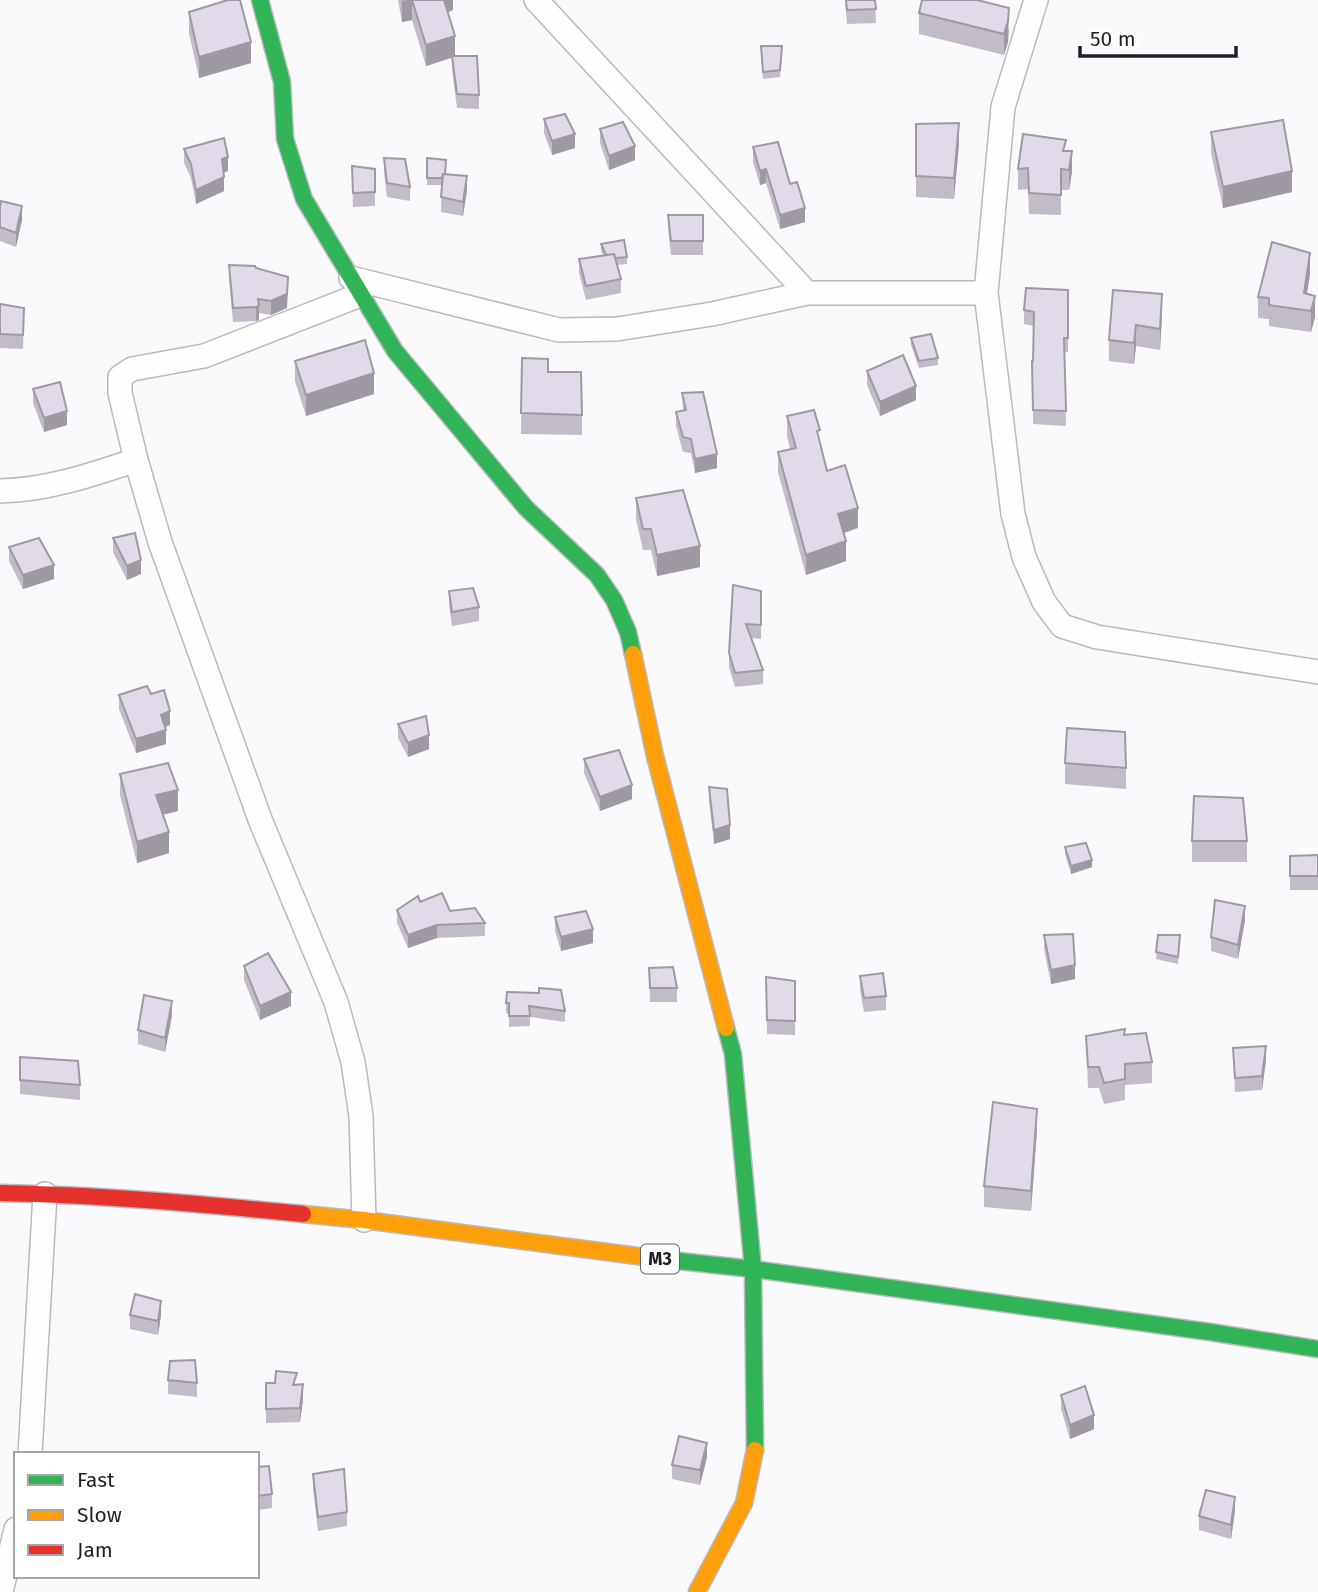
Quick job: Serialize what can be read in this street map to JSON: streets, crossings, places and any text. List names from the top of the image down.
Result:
{
  "streets": {
    "street": ["M3"]
  },
  "legend": ["Fast", "Slow", "Jam"],
  "scale_bar": "50 m"
}
